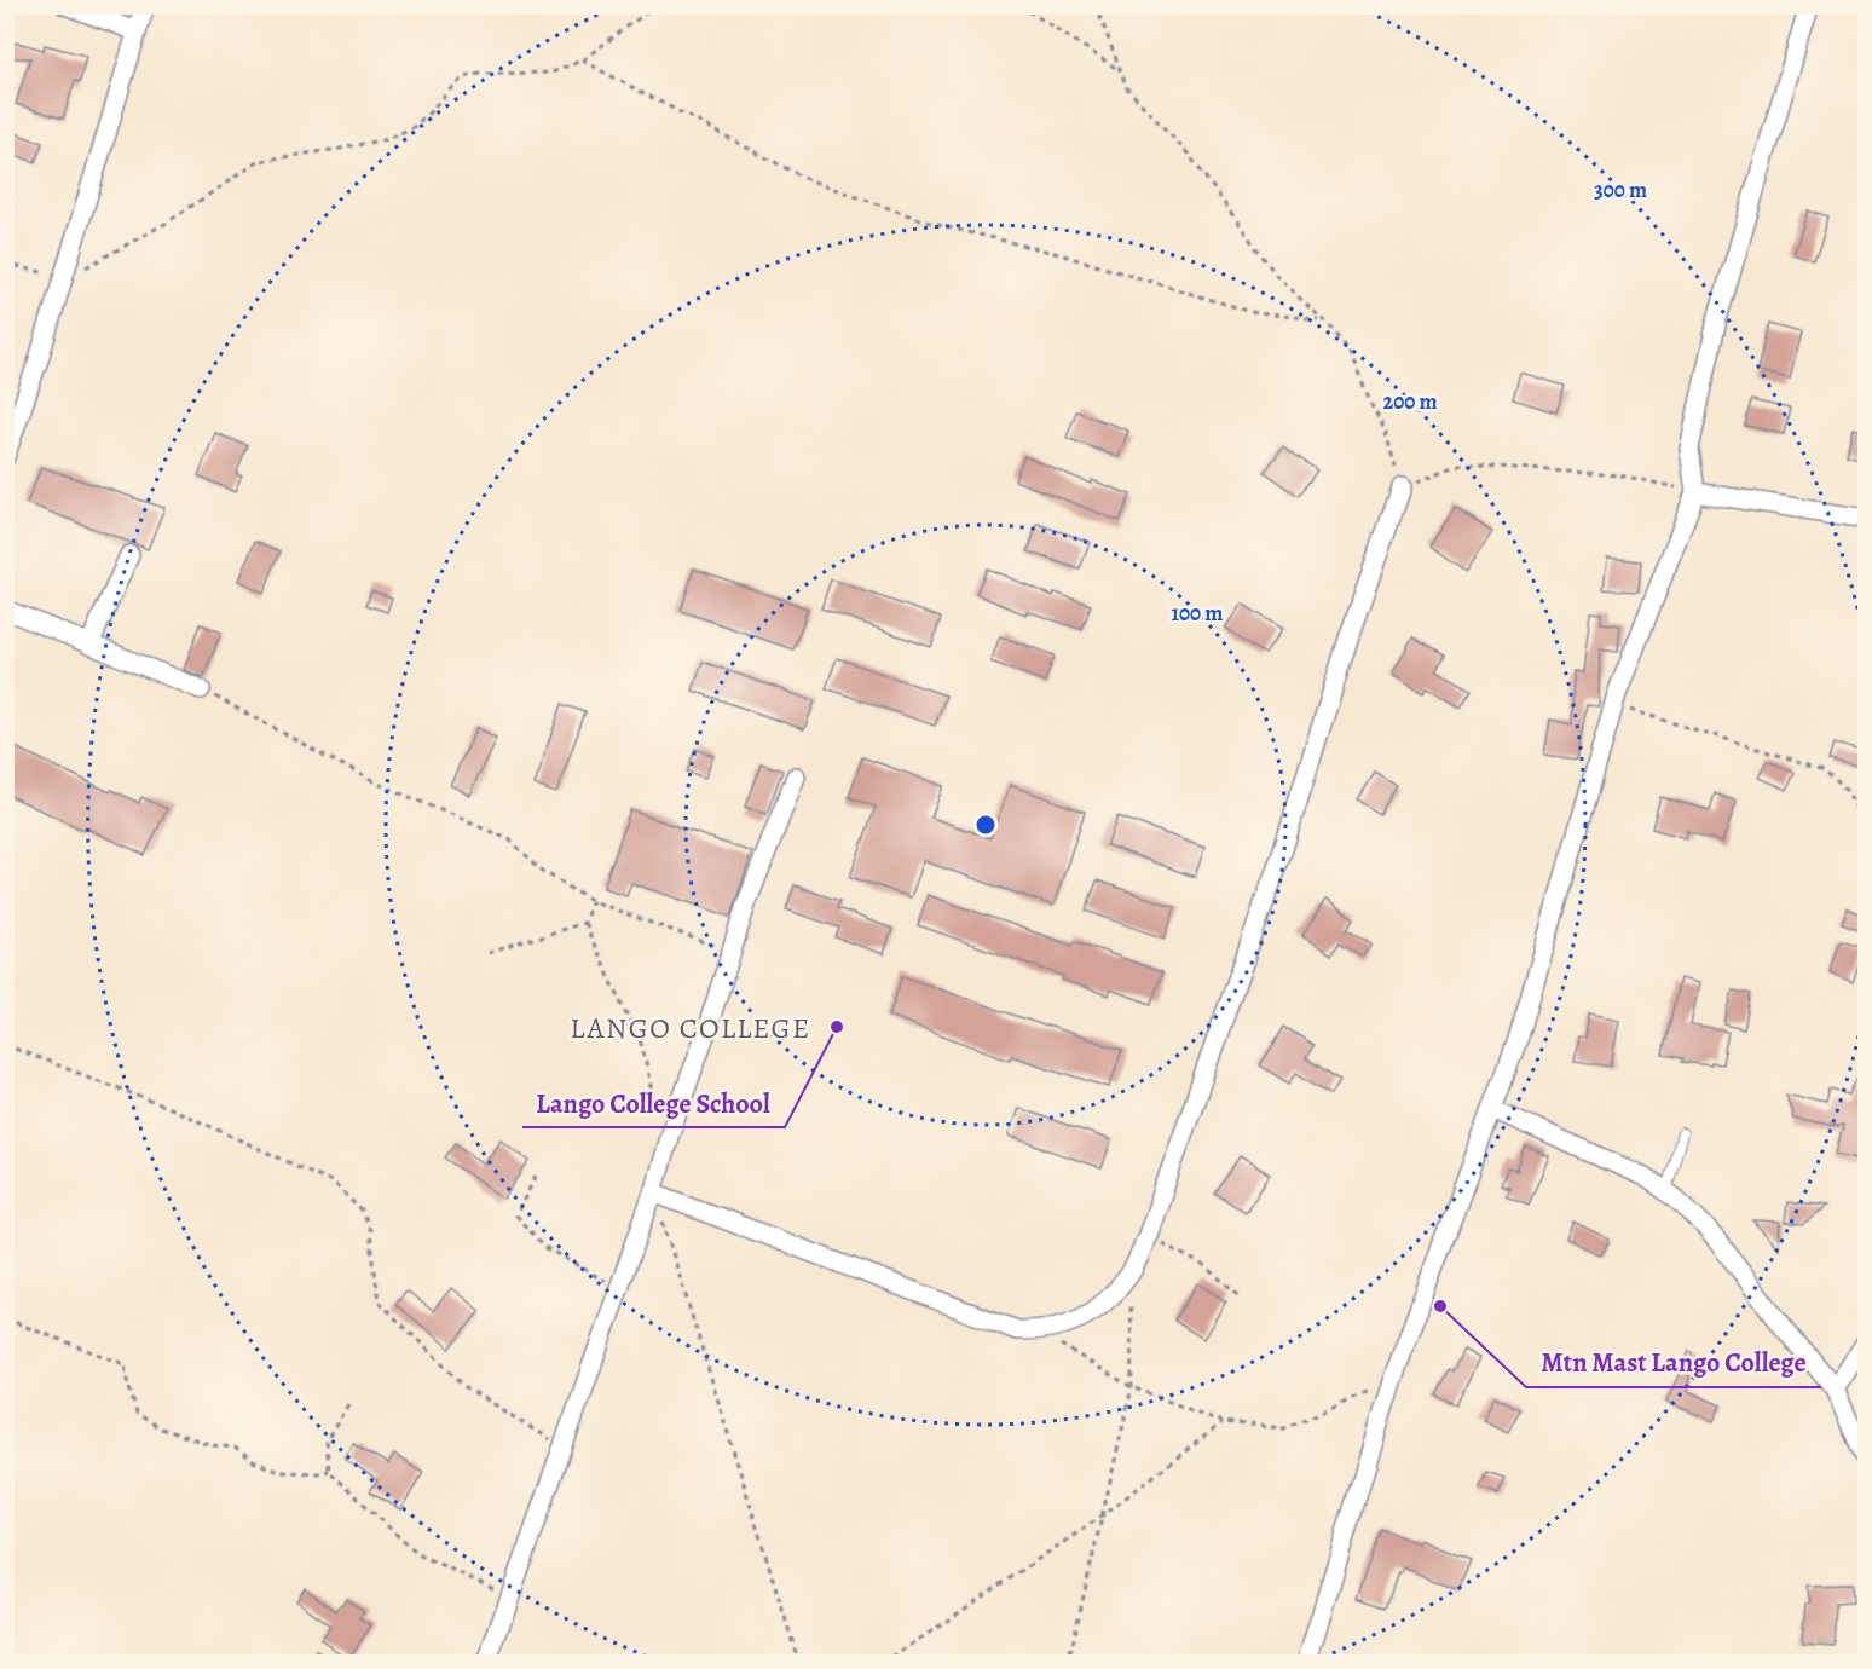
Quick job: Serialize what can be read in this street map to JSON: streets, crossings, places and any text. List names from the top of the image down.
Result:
{
  "districts": ["LANGO COLLEGE"],
  "places": ["Lango College School", "Mtn Mast Lango College"],
  "rings": ["300 m", "200 m", "100 m"]
}
